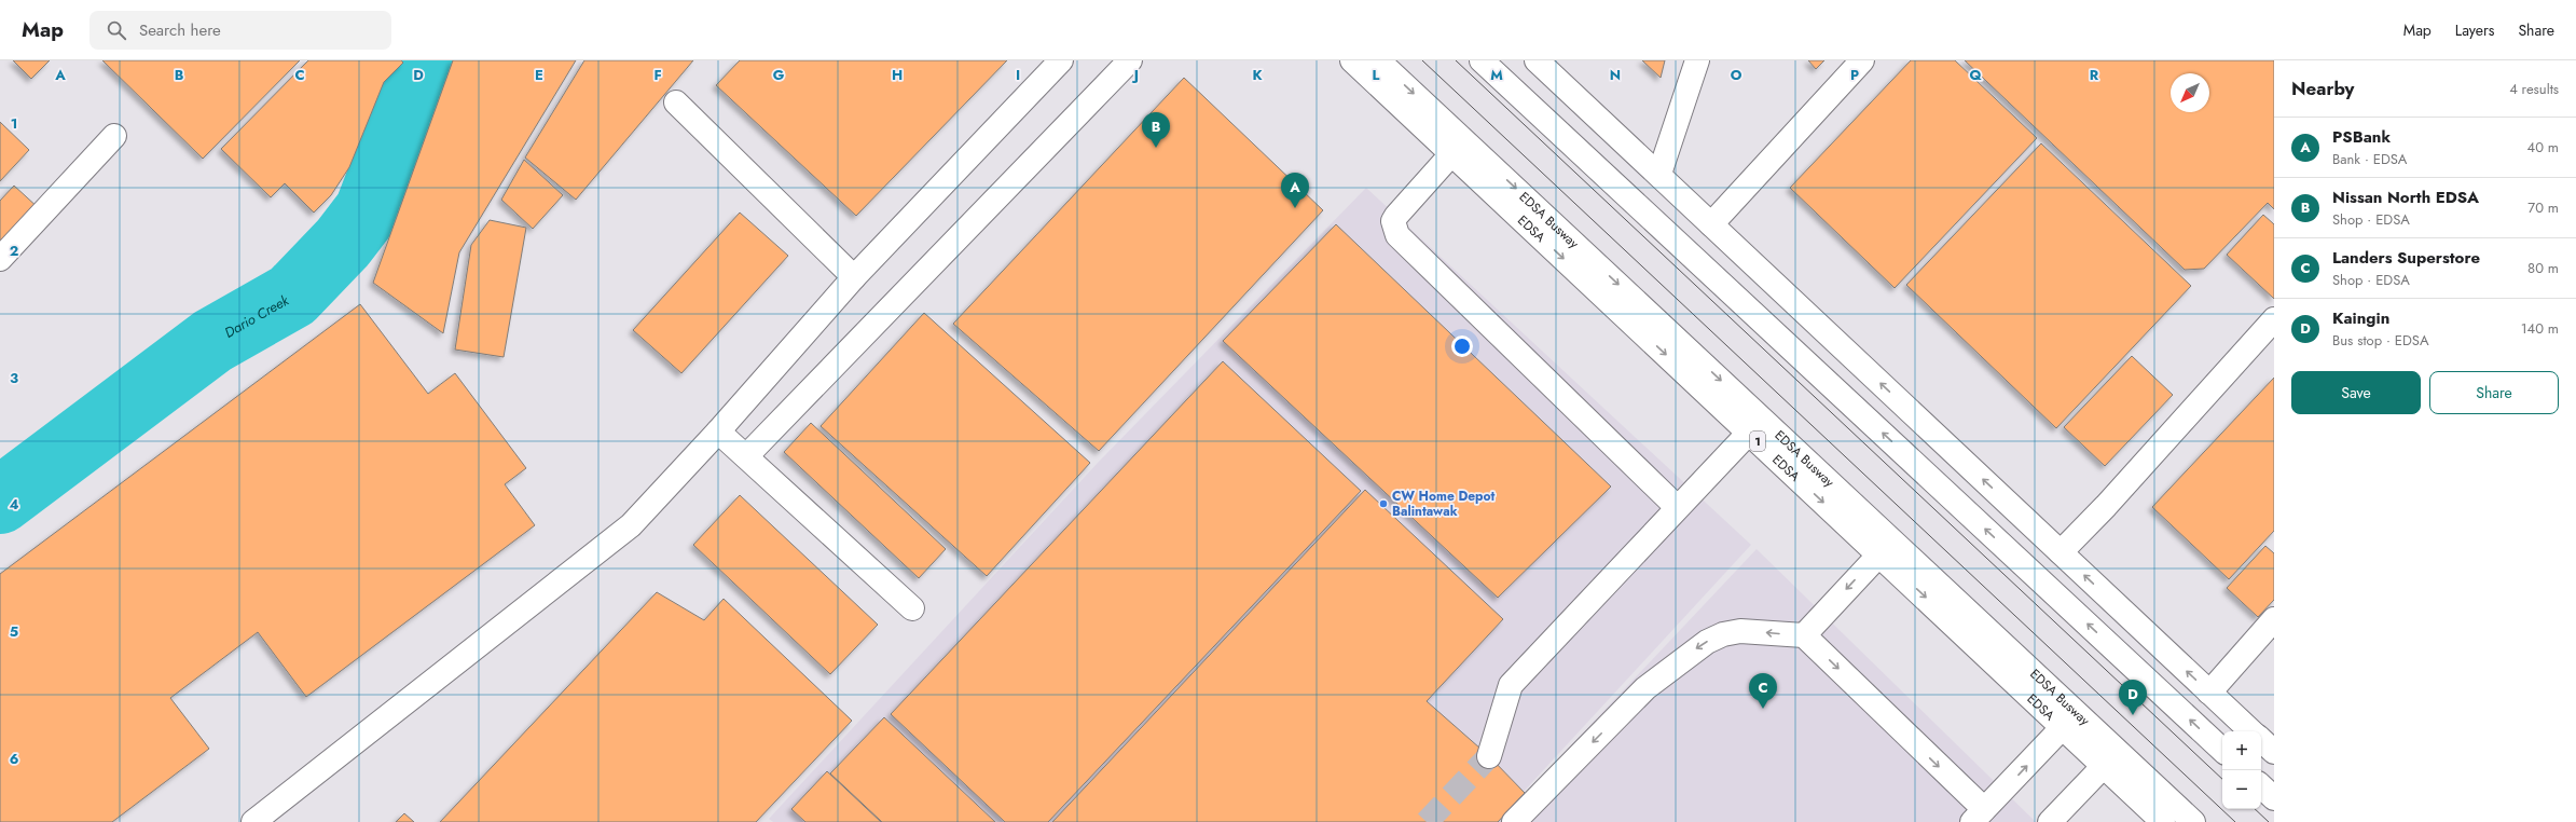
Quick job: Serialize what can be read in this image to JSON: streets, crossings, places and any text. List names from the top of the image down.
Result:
{
  "streets": {
    "main road": ["EDSA Busway", "EDSA", "1"]
  },
  "water": ["Dario Creek"],
  "places": ["CW Home Depot Balintawak"],
  "north": "bottom left",
  "page": {
    "header": "Map",
    "search": "Search here",
    "nav": ["Map", "Layers", "Share"],
    "heading": ["Nearby", "4 results"],
    "pins": [
      "B",
      "A",
      "C",
      "D"
    ],
    "list": [
      {
        "mark": "A",
        "name": "PSBank",
        "note": "Bank · EDSA",
        "value": "40 m"
      },
      {
        "mark": "B",
        "name": "Nissan North EDSA",
        "note": "Shop · EDSA",
        "value": "70 m"
      },
      {
        "mark": "C",
        "name": "Landers Superstore",
        "note": "Shop · EDSA",
        "value": "80 m"
      },
      {
        "mark": "D",
        "name": "Kaingin",
        "note": "Bus stop · EDSA",
        "value": "140 m"
      }
    ],
    "buttons": ["Save", "Share"],
    "map_buttons": ["+", "−"]
  },
  "grid": {
    "columns": [
      "A",
      "B",
      "C",
      "D",
      "E",
      "F",
      "G",
      "H",
      "I",
      "J",
      "K",
      "L",
      "M",
      "N",
      "O",
      "P",
      "Q",
      "R"
    ],
    "rows": [
      "1",
      "2",
      "3",
      "4",
      "5",
      "6"
    ]
  }
}
